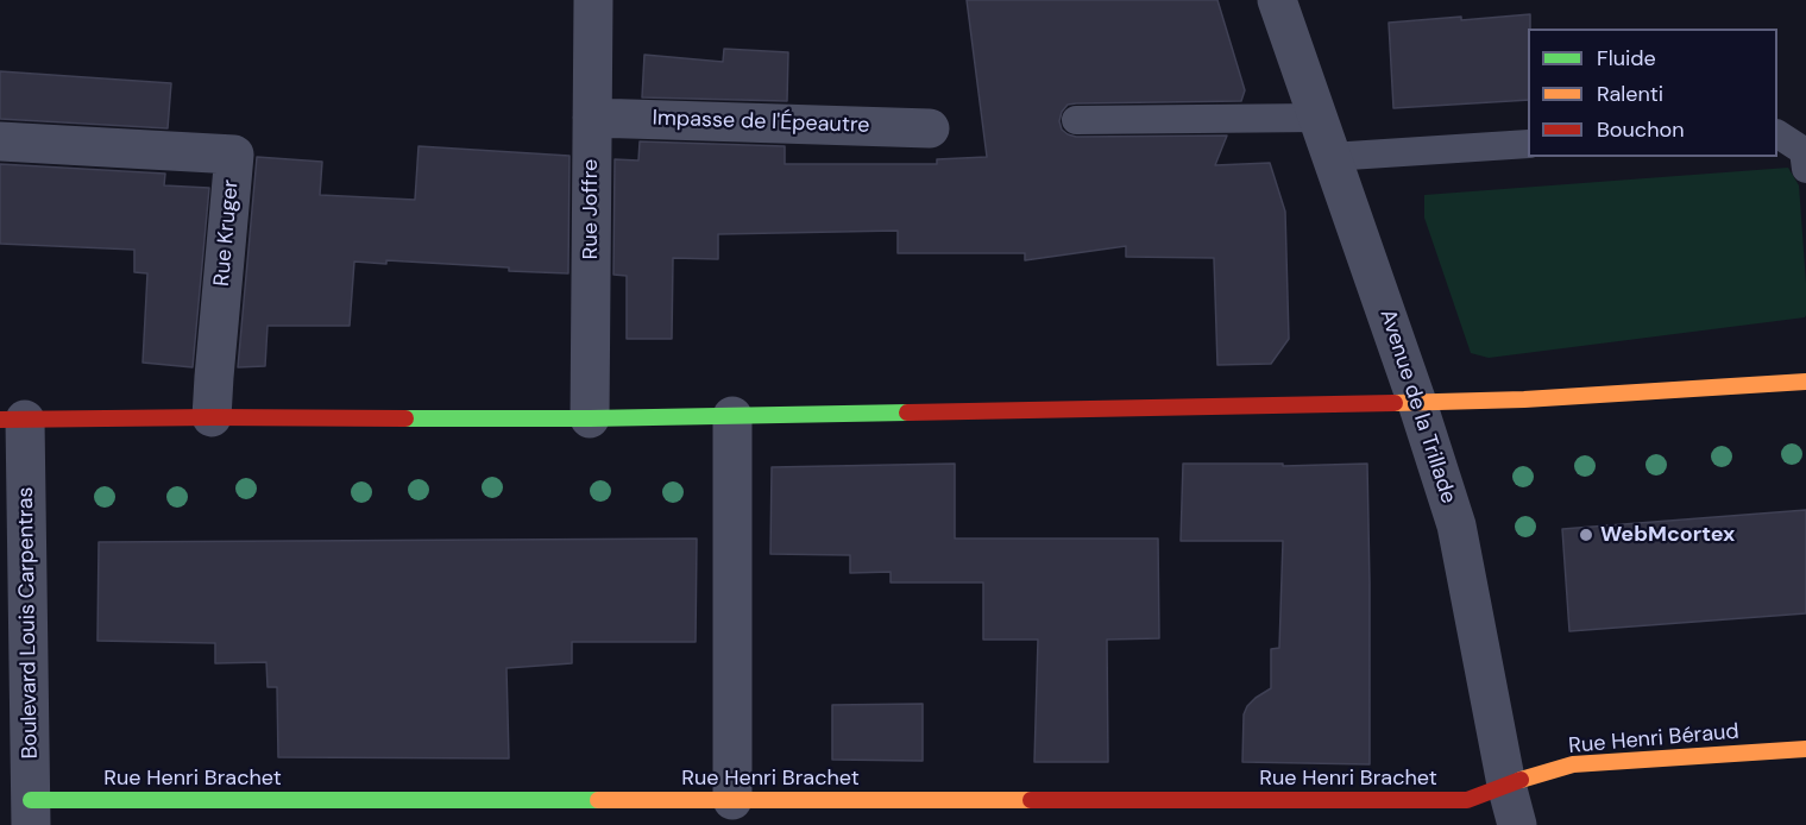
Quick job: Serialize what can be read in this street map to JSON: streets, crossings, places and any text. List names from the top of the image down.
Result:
{
  "streets": {
    "street": [
      "Impasse de l'Épeautre",
      "Rue Joffre",
      "Rue Kruger",
      "Avenue de la Trillade",
      "Boulevard Louis Carpentras",
      "Rue Henri Béraud",
      "Rue Henri Brachet"
    ]
  },
  "crossings": [
    ["Impasse de l'Épeautre", "Rue Joffre"],
    ["Avenue de la Trillade", "Rue Henri Béraud"],
    ["Avenue de la Trillade", "Rue Henri Brachet"],
    ["Boulevard Louis Carpentras", "Rue Henri Brachet"],
    ["Rue Henri Béraud", "Rue Henri Brachet"]
  ],
  "places": ["WebMcortex"],
  "legend": ["Fluide", "Ralenti", "Bouchon"]
}
